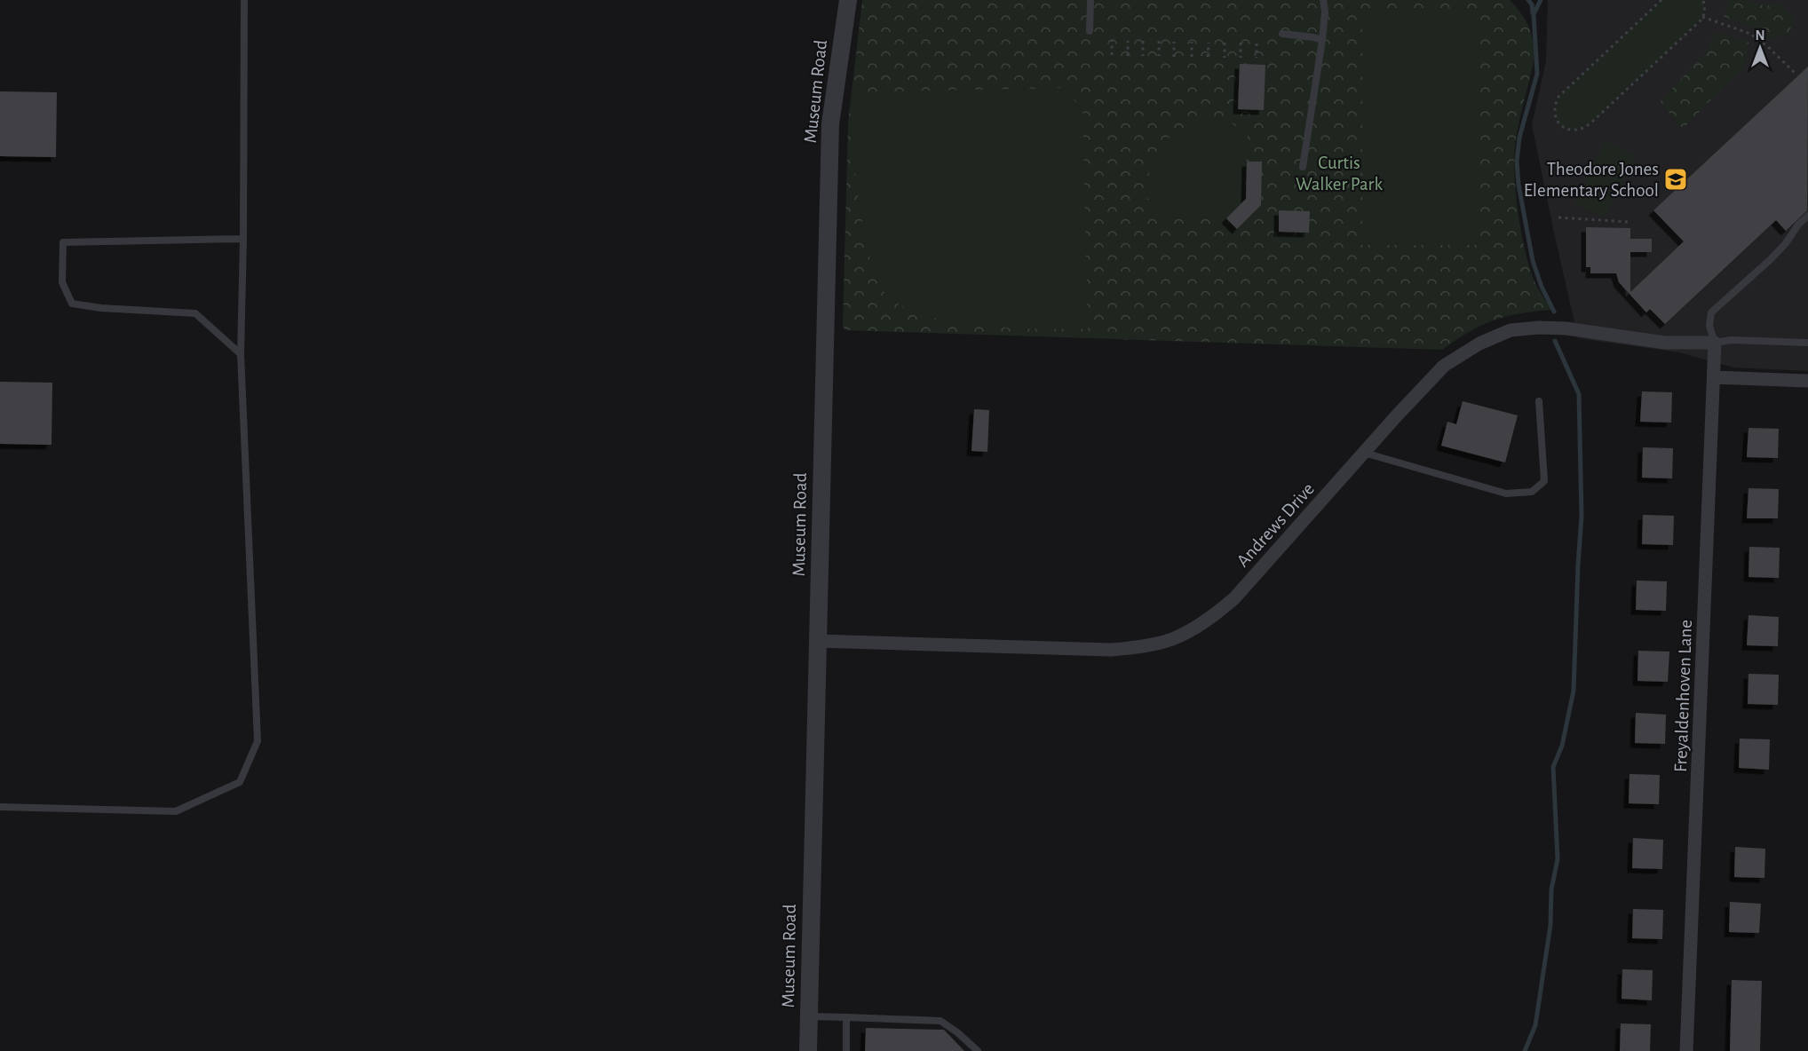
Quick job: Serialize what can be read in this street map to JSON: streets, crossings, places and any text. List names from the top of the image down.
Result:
{
  "streets": {
    "street": ["Museum Road", "Andrews Drive", "Freyaldenhoven Lane"]
  },
  "crossings": [
    ["Museum Road", "Andrews Drive"],
    ["Andrews Drive", "Freyaldenhoven Lane"]
  ],
  "parks": ["Curtis Walker Park"],
  "places": {
    "school or university": ["Theodore Jones Elementary School"]
  },
  "north": "top"
}
